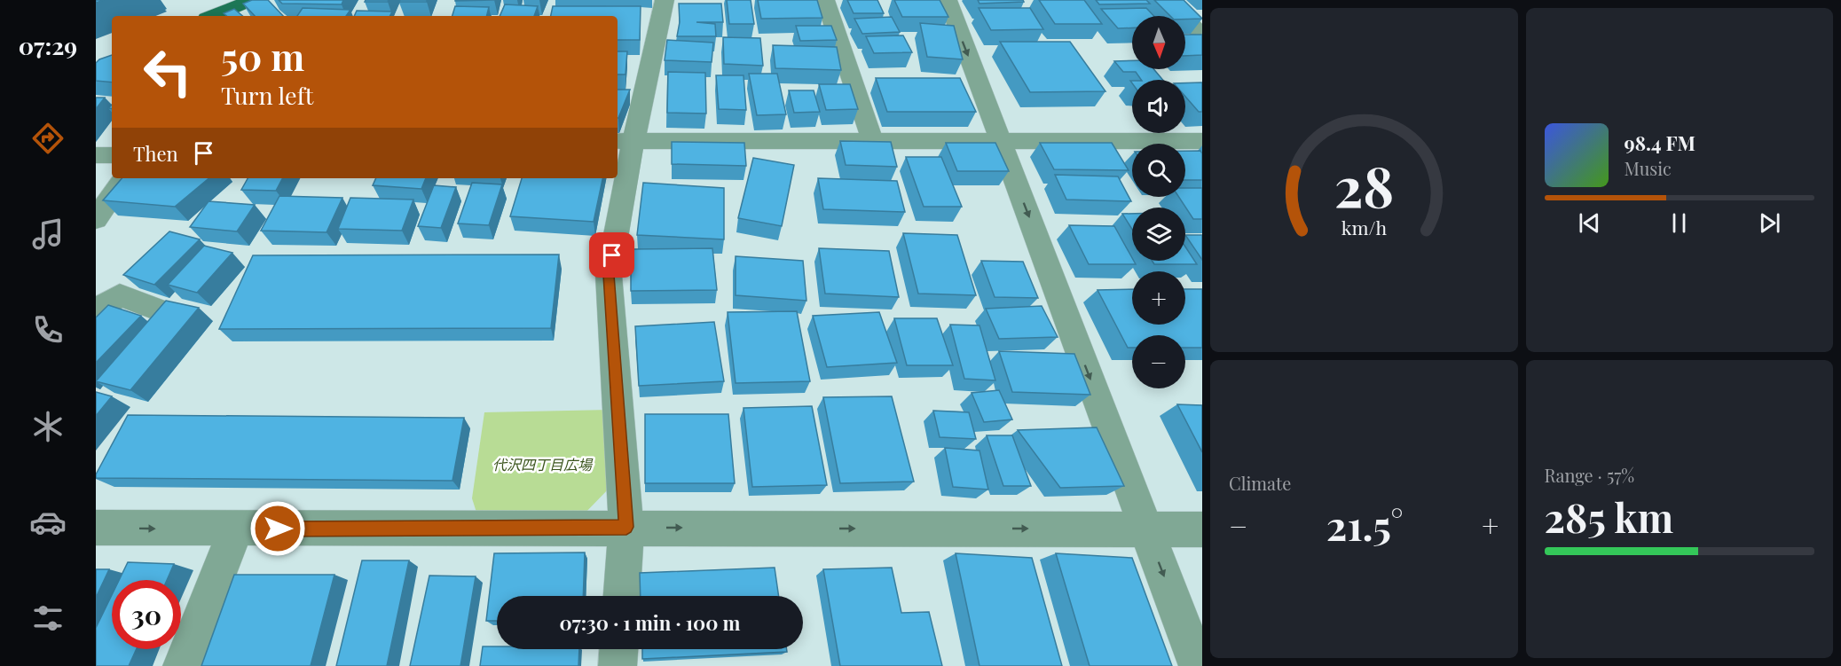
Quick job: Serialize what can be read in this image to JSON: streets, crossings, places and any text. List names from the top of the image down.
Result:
{
  "parks": ["代沢四丁目広場"],
  "north": "bottom",
  "page": {
    "tabs": "07:29",
    "map_buttons": ["+", "−"],
    "turn": ["50 m", "Turn left"],
    "song": ["98.4 FM", "Music"],
    "then": "Then",
    "tile": [
      "Climate",
      ["Range · 57%", "285 km"]
    ],
    "heat": ["−", "21.5°", "+"],
    "limit": "30",
    "trip": "07:30 · 1 min · 100 m",
    "gauge": ["28", "km/h"]
  }
}
